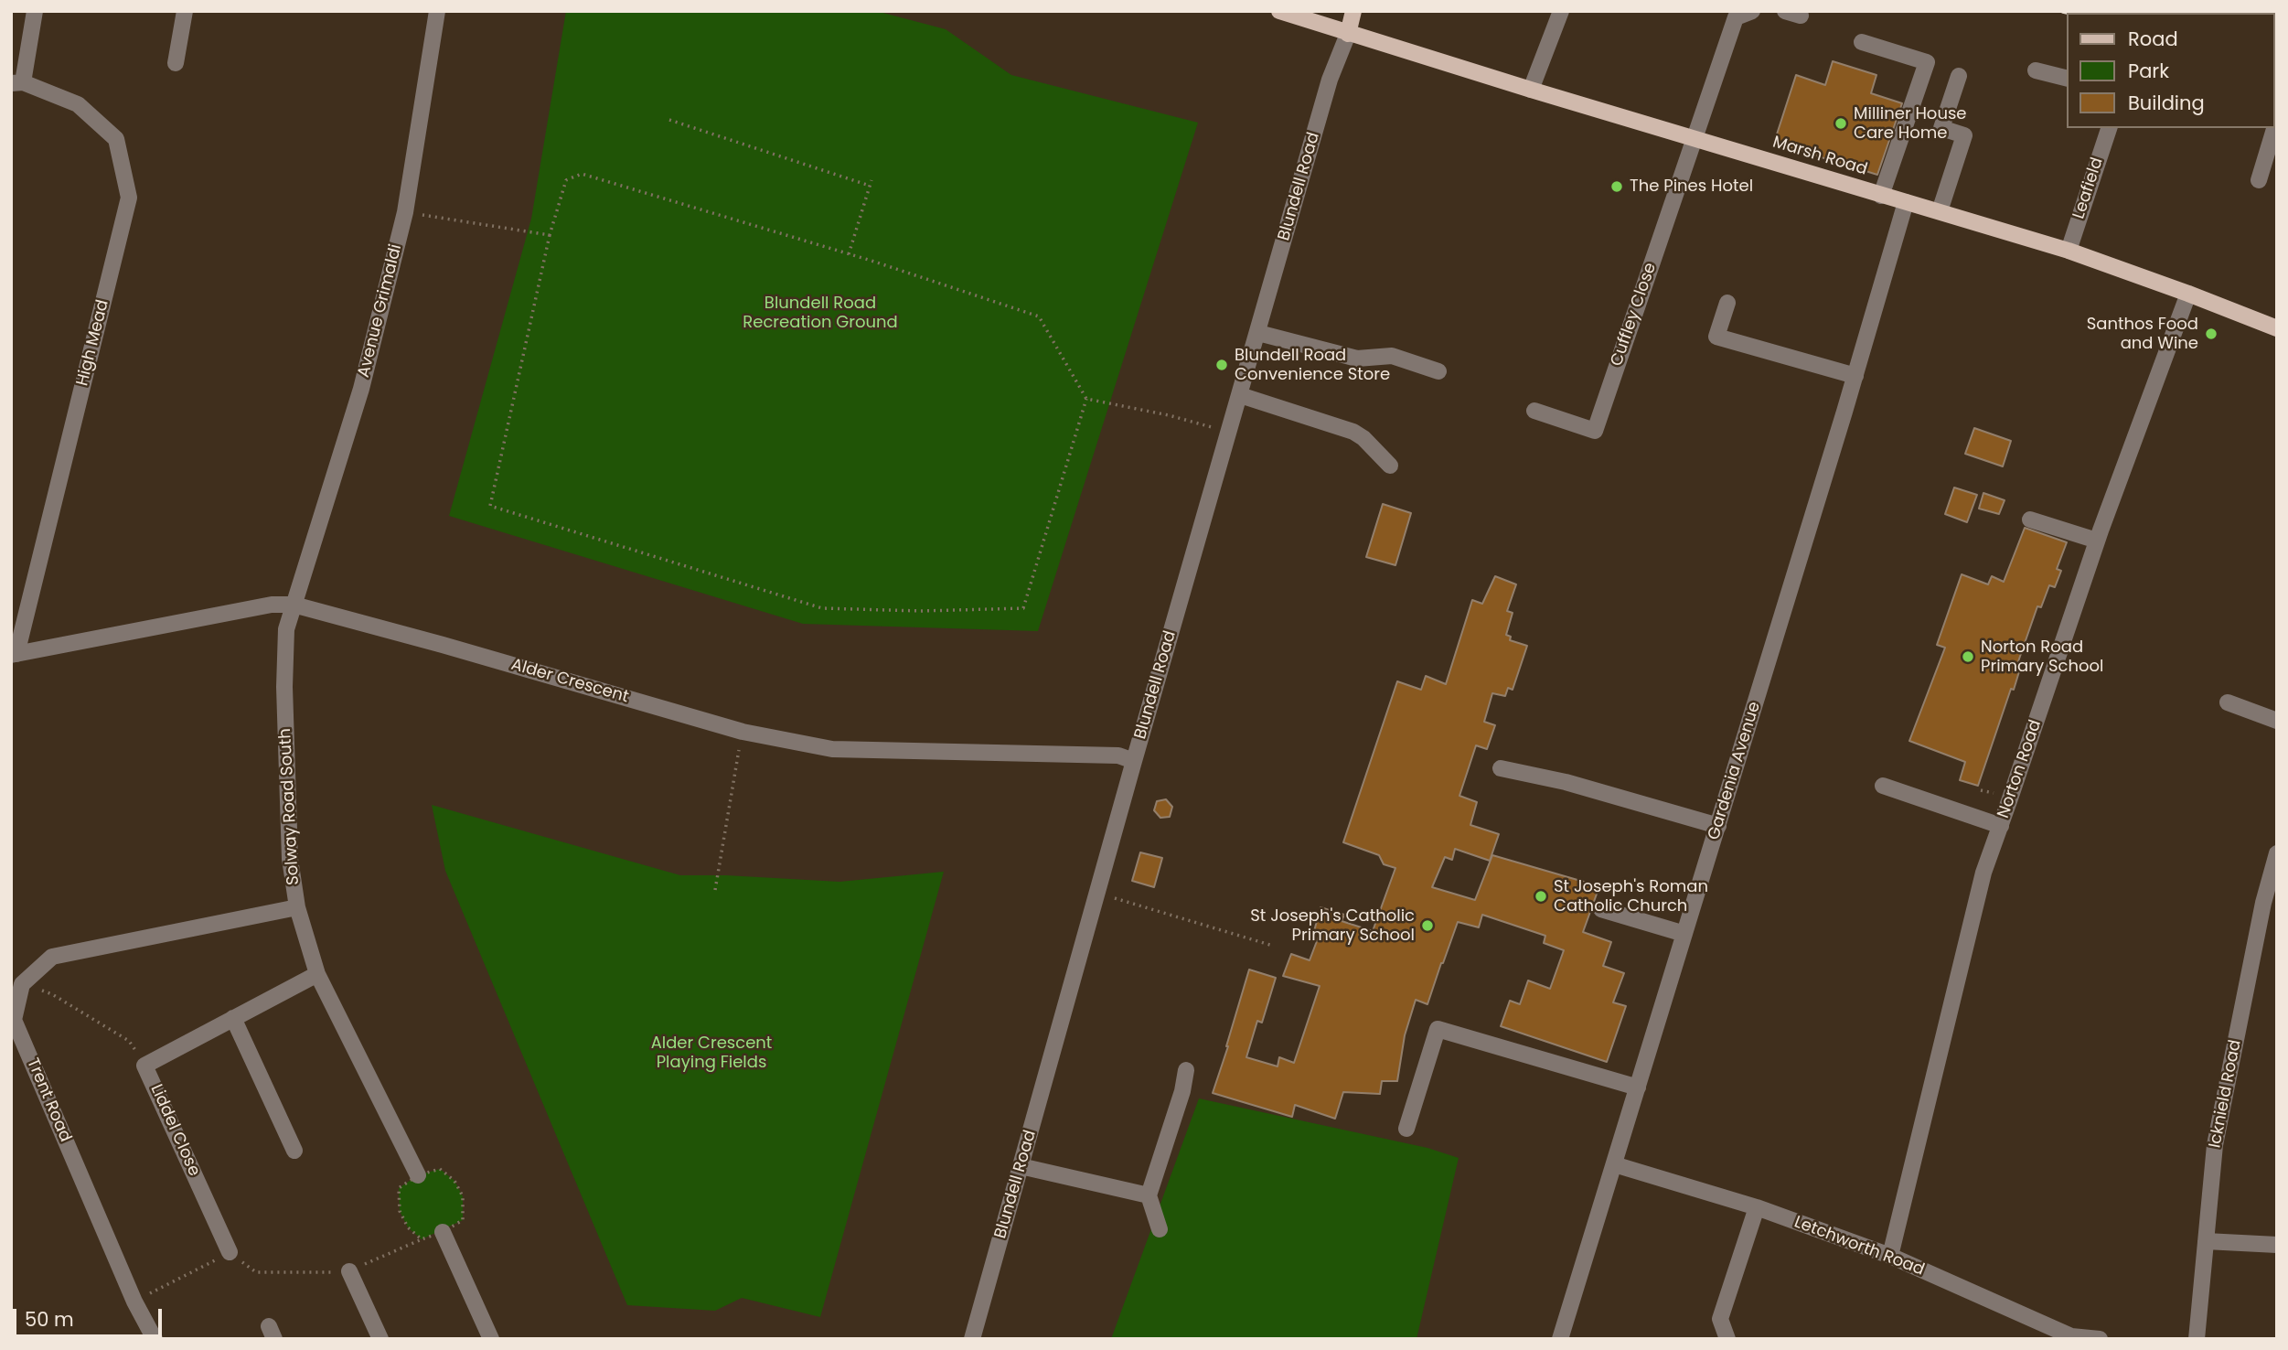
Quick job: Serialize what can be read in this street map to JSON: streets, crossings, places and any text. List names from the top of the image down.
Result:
{
  "streets": {
    "main road": ["Marsh Road"],
    "street": [
      "Blundell Road",
      "Leafield",
      "Avenue Grimaldi",
      "Cuffley Close",
      "High Mead",
      "Alder Crescent",
      "Norton Road",
      "Gardenia Avenue",
      "Solway Road South",
      "Icknield Road",
      "Trent Road",
      "Liddel Close",
      "Letchworth Road"
    ]
  },
  "crossings": [
    ["Marsh Road", "Blundell Road"],
    ["Marsh Road", "Leafield"],
    ["Marsh Road", "Cuffley Close"],
    ["Marsh Road", "Norton Road"],
    ["Marsh Road", "Gardenia Avenue"],
    ["Blundell Road", "Alder Crescent"],
    ["Avenue Grimaldi", "Alder Crescent"],
    ["Avenue Grimaldi", "Solway Road South"],
    ["High Mead", "Alder Crescent"],
    ["Alder Crescent", "Solway Road South"],
    ["Norton Road", "Letchworth Road"],
    ["Gardenia Avenue", "Letchworth Road"],
    ["Solway Road South", "Liddel Close"]
  ],
  "parks": ["Blundell Road Recreation Ground", "Alder Crescent Playing Fields"],
  "places": [
    "Milliner House Care Home",
    "The Pines Hotel",
    "Santhos Food and Wine",
    "Blundell Road Convenience Store",
    "Norton Road Primary School",
    "St Joseph's Roman Catholic Church",
    "St Joseph's Catholic Primary School"
  ],
  "legend": ["Road", "Park", "Building"],
  "scale_bar": "50 m"
}
